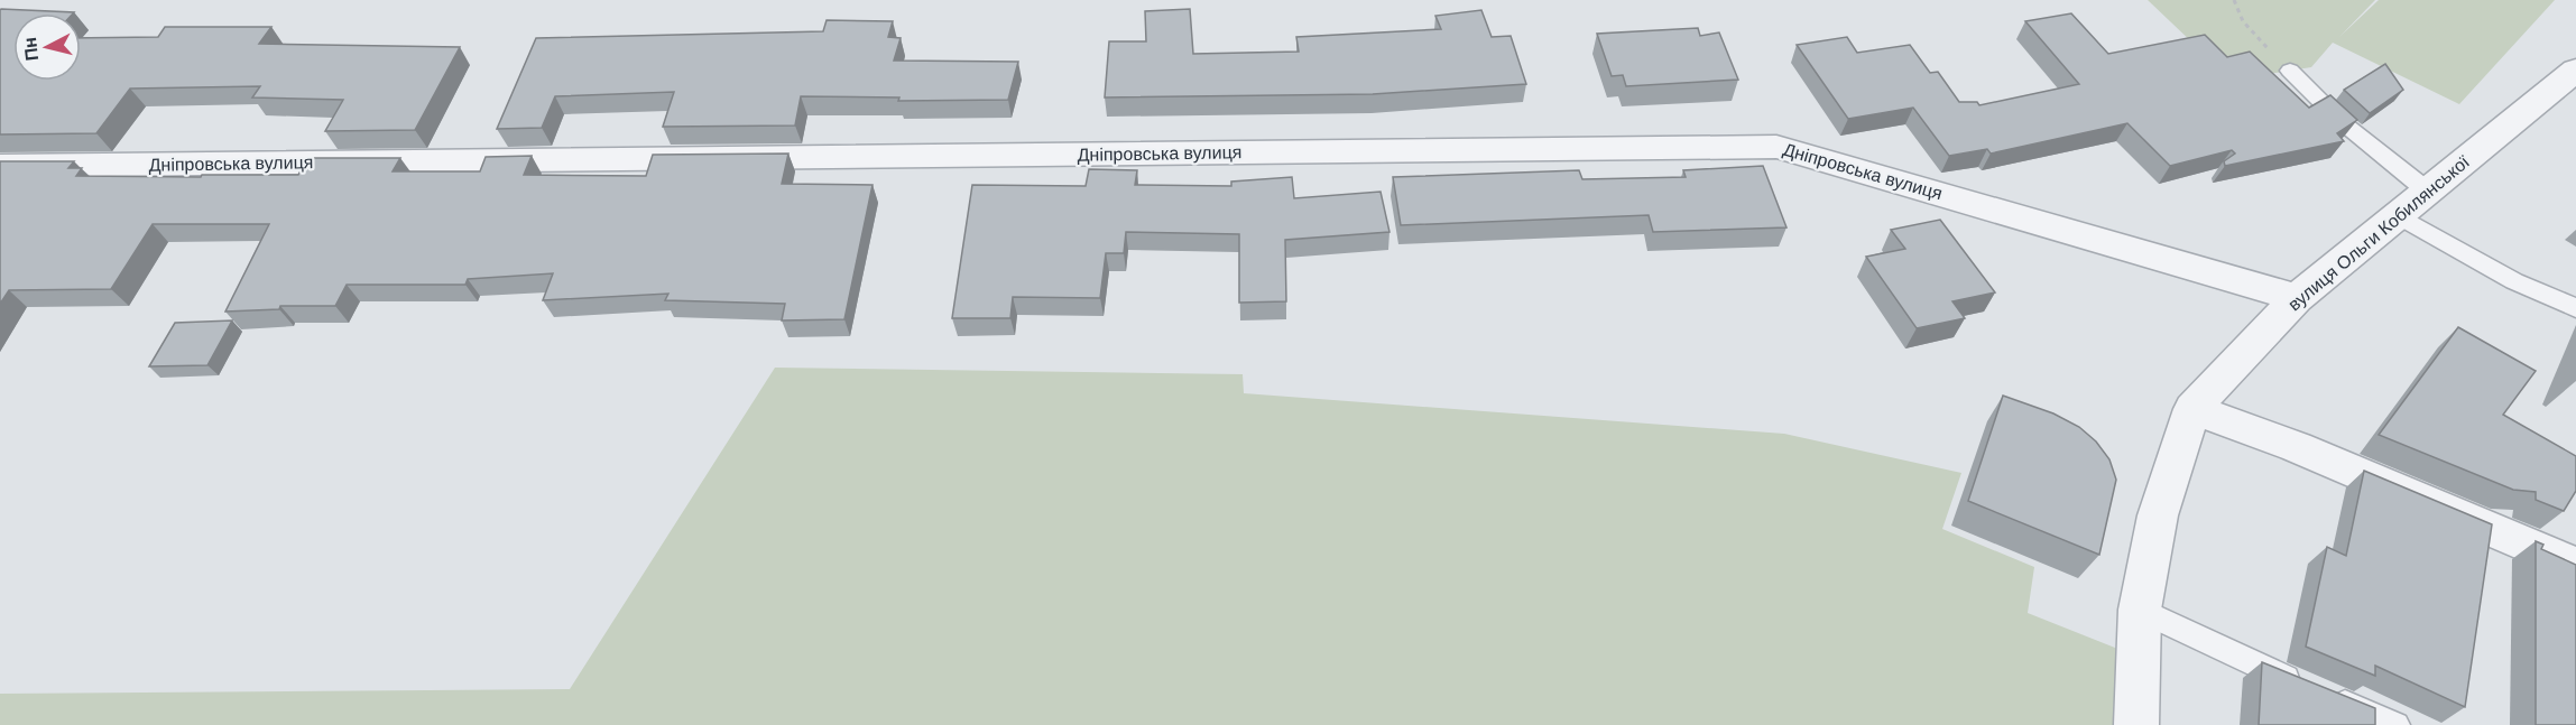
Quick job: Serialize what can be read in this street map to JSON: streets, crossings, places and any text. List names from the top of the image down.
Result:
{
  "streets": {
    "street": ["Дніпровська вулиця", "вулиця Ольги Кобилянської"]
  },
  "crossings": [
    ["Дніпровська вулиця", "вулиця Ольги Кобилянської"]
  ],
  "north": "left"
}
